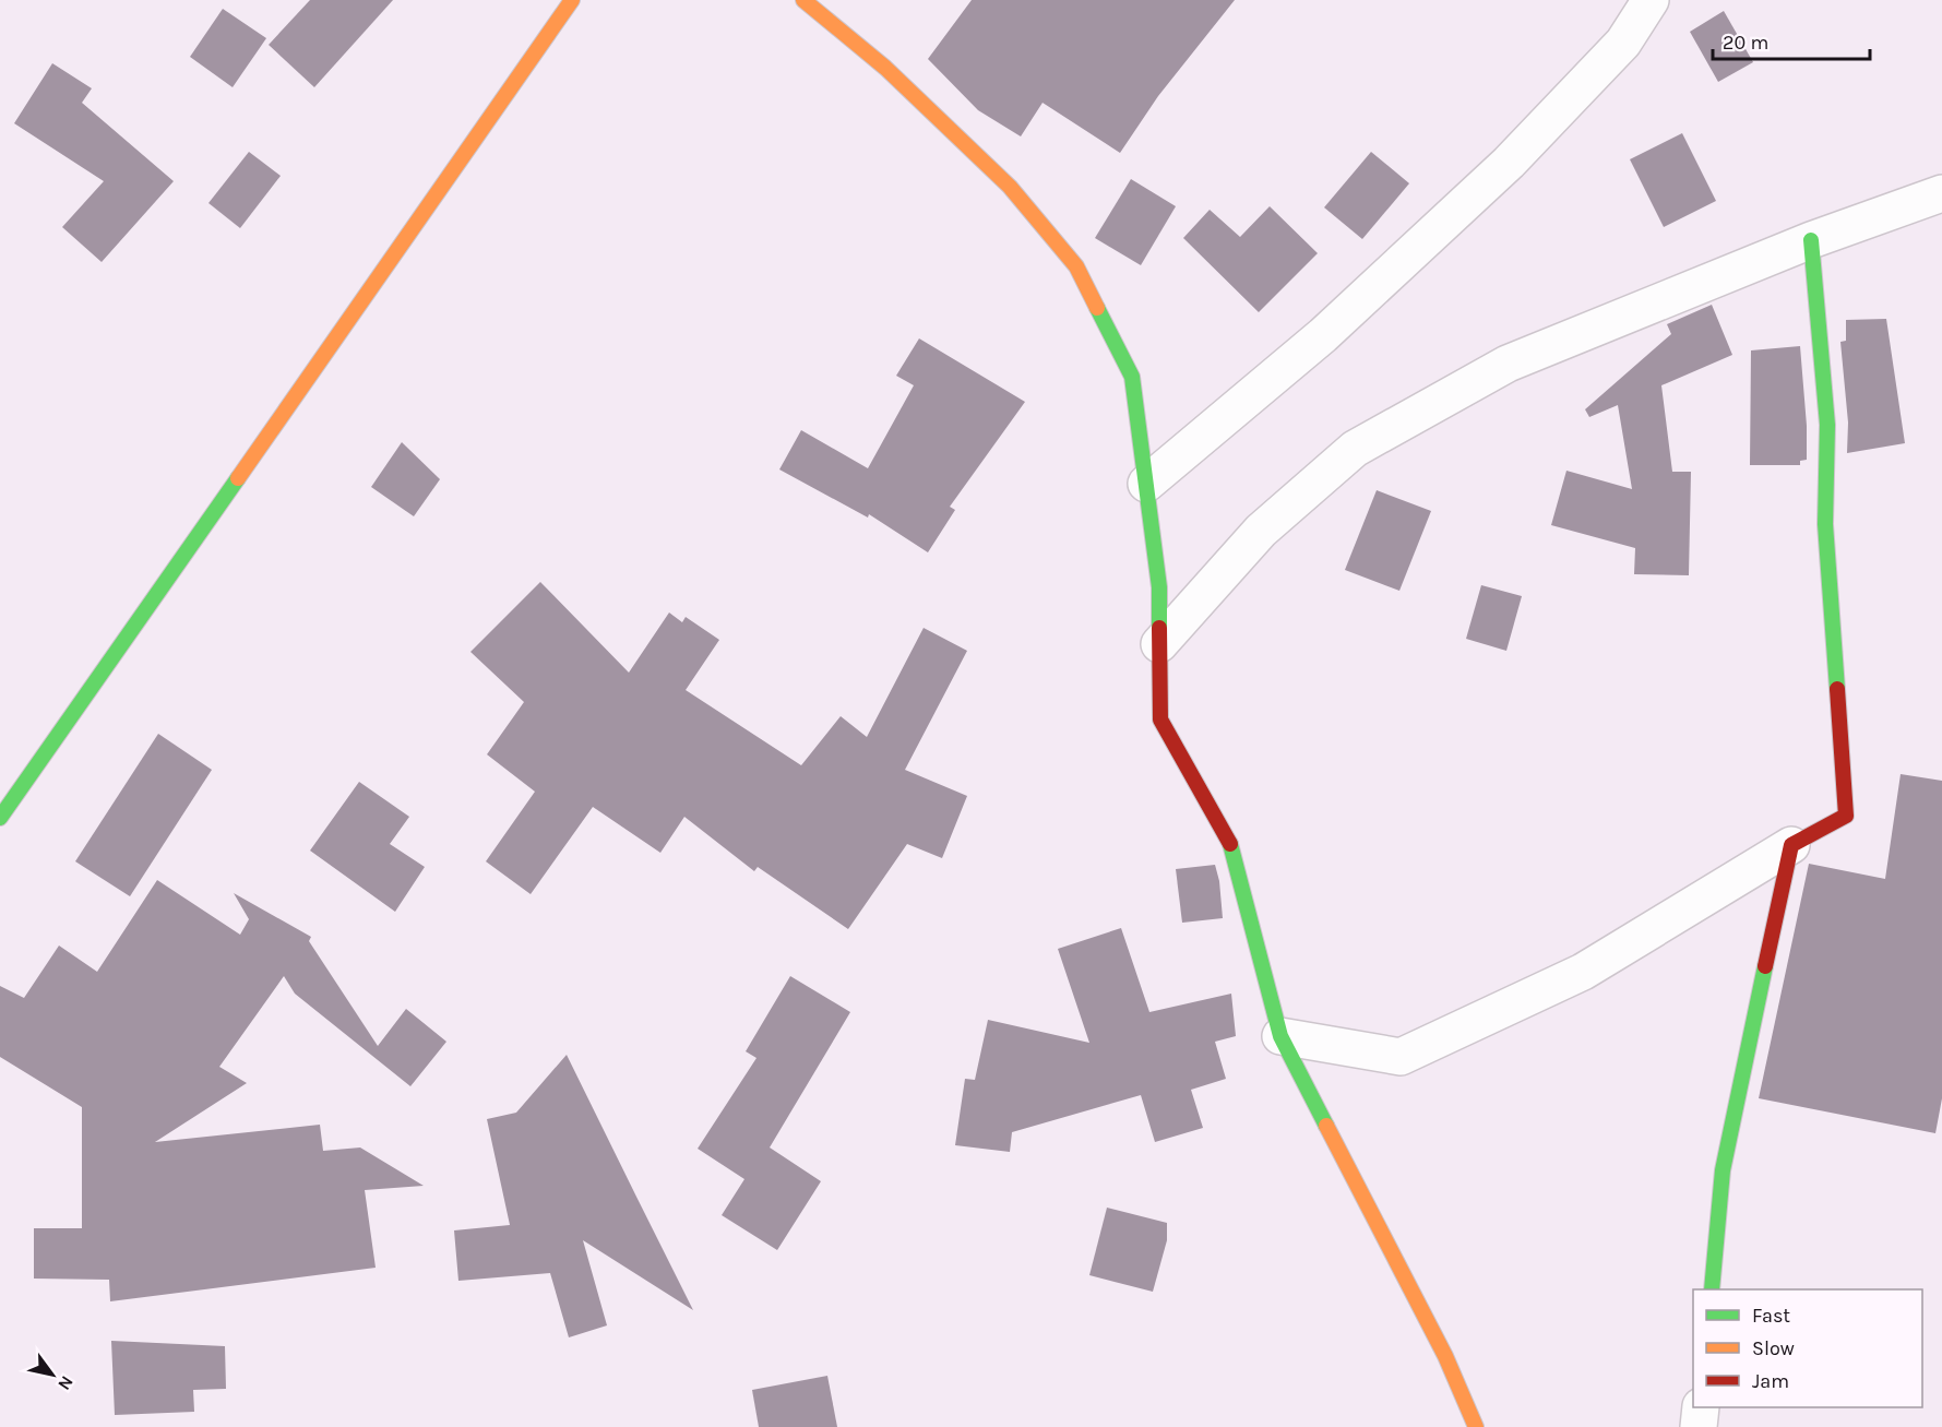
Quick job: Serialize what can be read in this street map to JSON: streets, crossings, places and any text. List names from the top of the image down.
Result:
{
  "legend": ["Fast", "Slow", "Jam"],
  "scale_bar": "20 m",
  "north": "bottom right"
}
